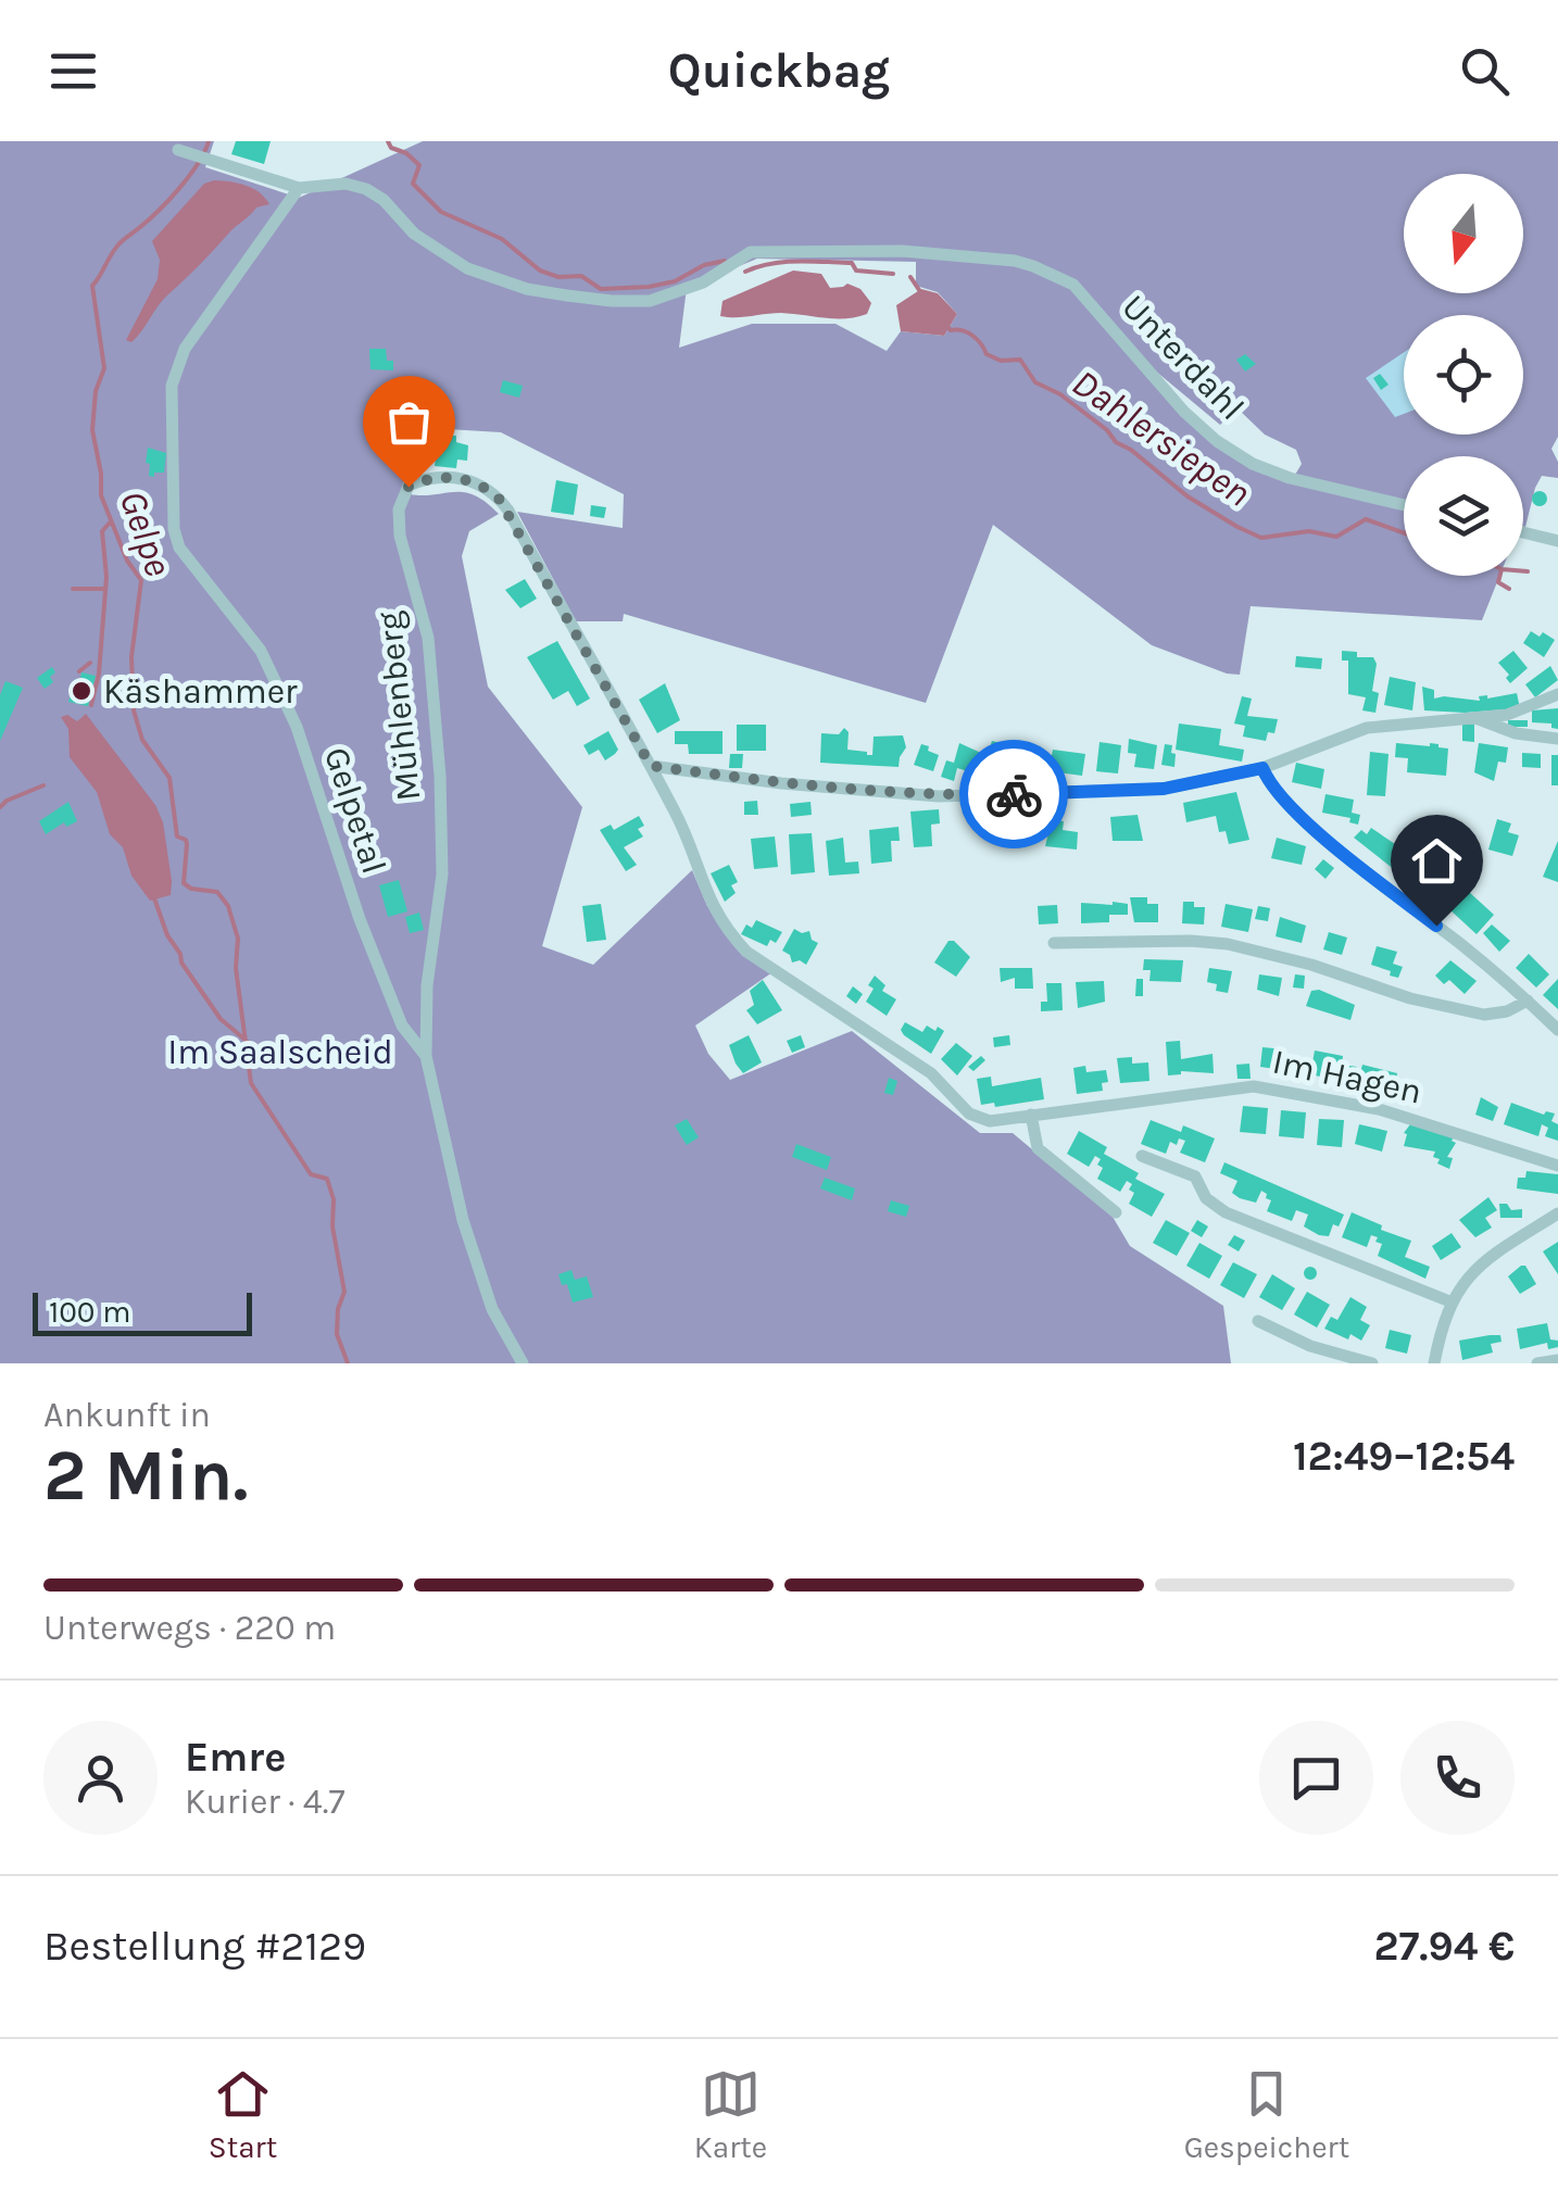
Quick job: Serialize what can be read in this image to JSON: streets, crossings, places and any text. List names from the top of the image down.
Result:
{
  "streets": {
    "street": [
      "Unterdahl",
      "Mühlenberg",
      "Gelpetal",
      "Im Hagen"
    ]
  },
  "crossings": [
    ["Unterdahl", "Gelpetal"],
    ["Mühlenberg", "Gelpetal"],
    ["Mühlenberg", "Im Hagen"]
  ],
  "water": ["Dahlersiepen", "Gelpe"],
  "parks": ["Im Saalscheid"],
  "places": ["Käshammer"],
  "scale_bar": "100 m",
  "north": "bottom",
  "page": {
    "header": "Quickbag",
    "scale": "100 m",
    "heading": ["2 Min.", "Ankunft in", "12:49–12:54"],
    "panel": [
      "Emre",
      "Kurier · 4.7",
      "Bestellung #2129",
      "27.94 €"
    ],
    "bar": "Unterwegs · 220 m",
    "tabs": ["Start", "Karte", "Gespeichert"]
  }
}
